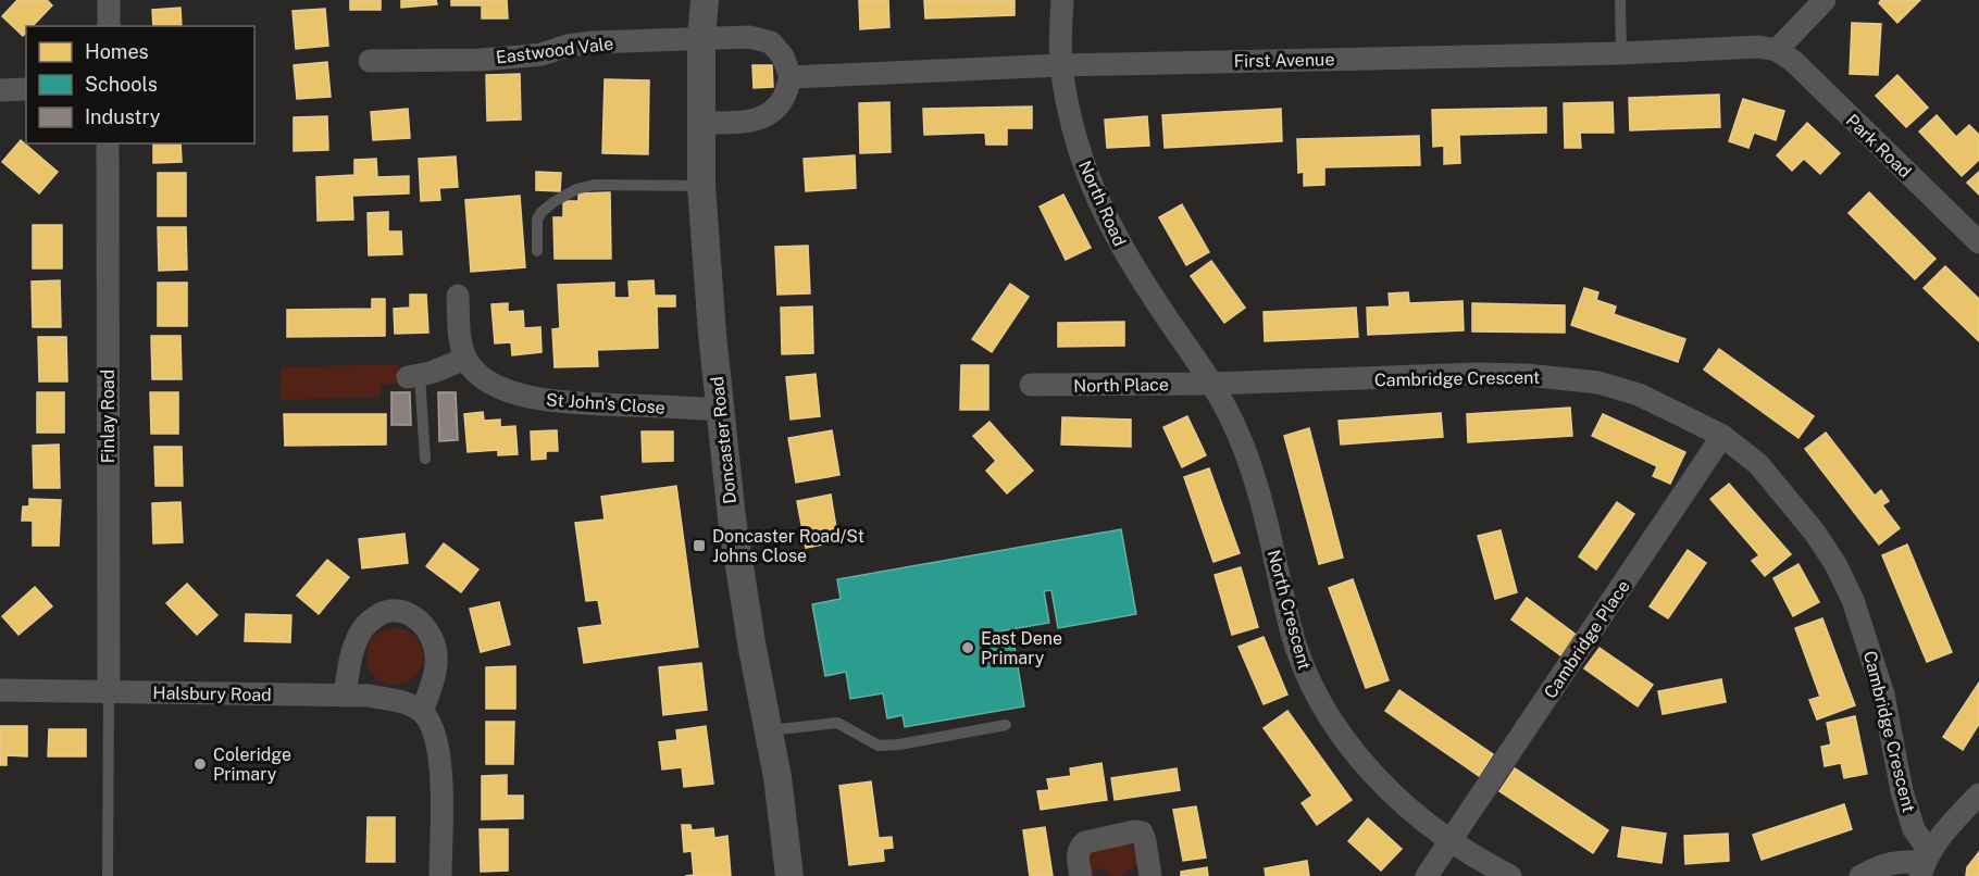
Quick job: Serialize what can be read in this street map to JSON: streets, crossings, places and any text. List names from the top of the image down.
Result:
{
  "streets": {
    "street": [
      "Eastwood Vale",
      "First Avenue",
      "Park Road",
      "North Road",
      "Cambridge Crescent",
      "North Place",
      "St John's Close",
      "Finlay Road",
      "Doncaster Road",
      "North Crescent",
      "Cambridge Place",
      "Halsbury Road"
    ]
  },
  "crossings": [
    ["Eastwood Vale", "First Avenue"],
    ["Eastwood Vale", "Doncaster Road"],
    ["First Avenue", "Park Road"],
    ["First Avenue", "North Road"],
    ["First Avenue", "Doncaster Road"],
    ["North Road", "Cambridge Crescent"],
    ["North Road", "North Place"],
    ["North Road", "North Crescent"],
    ["Cambridge Crescent", "North Place"],
    ["Cambridge Crescent", "North Crescent"],
    ["Cambridge Crescent", "Cambridge Place"],
    ["North Place", "North Crescent"],
    ["St John's Close", "Doncaster Road"],
    ["Finlay Road", "Halsbury Road"],
    ["North Crescent", "Cambridge Place"]
  ],
  "places": {
    "transit": ["Doncaster Road/St Johns Close"],
    "other": ["East Dene Primary", "Coleridge Primary"]
  },
  "legend": ["Homes", "Schools", "Industry"]
}
